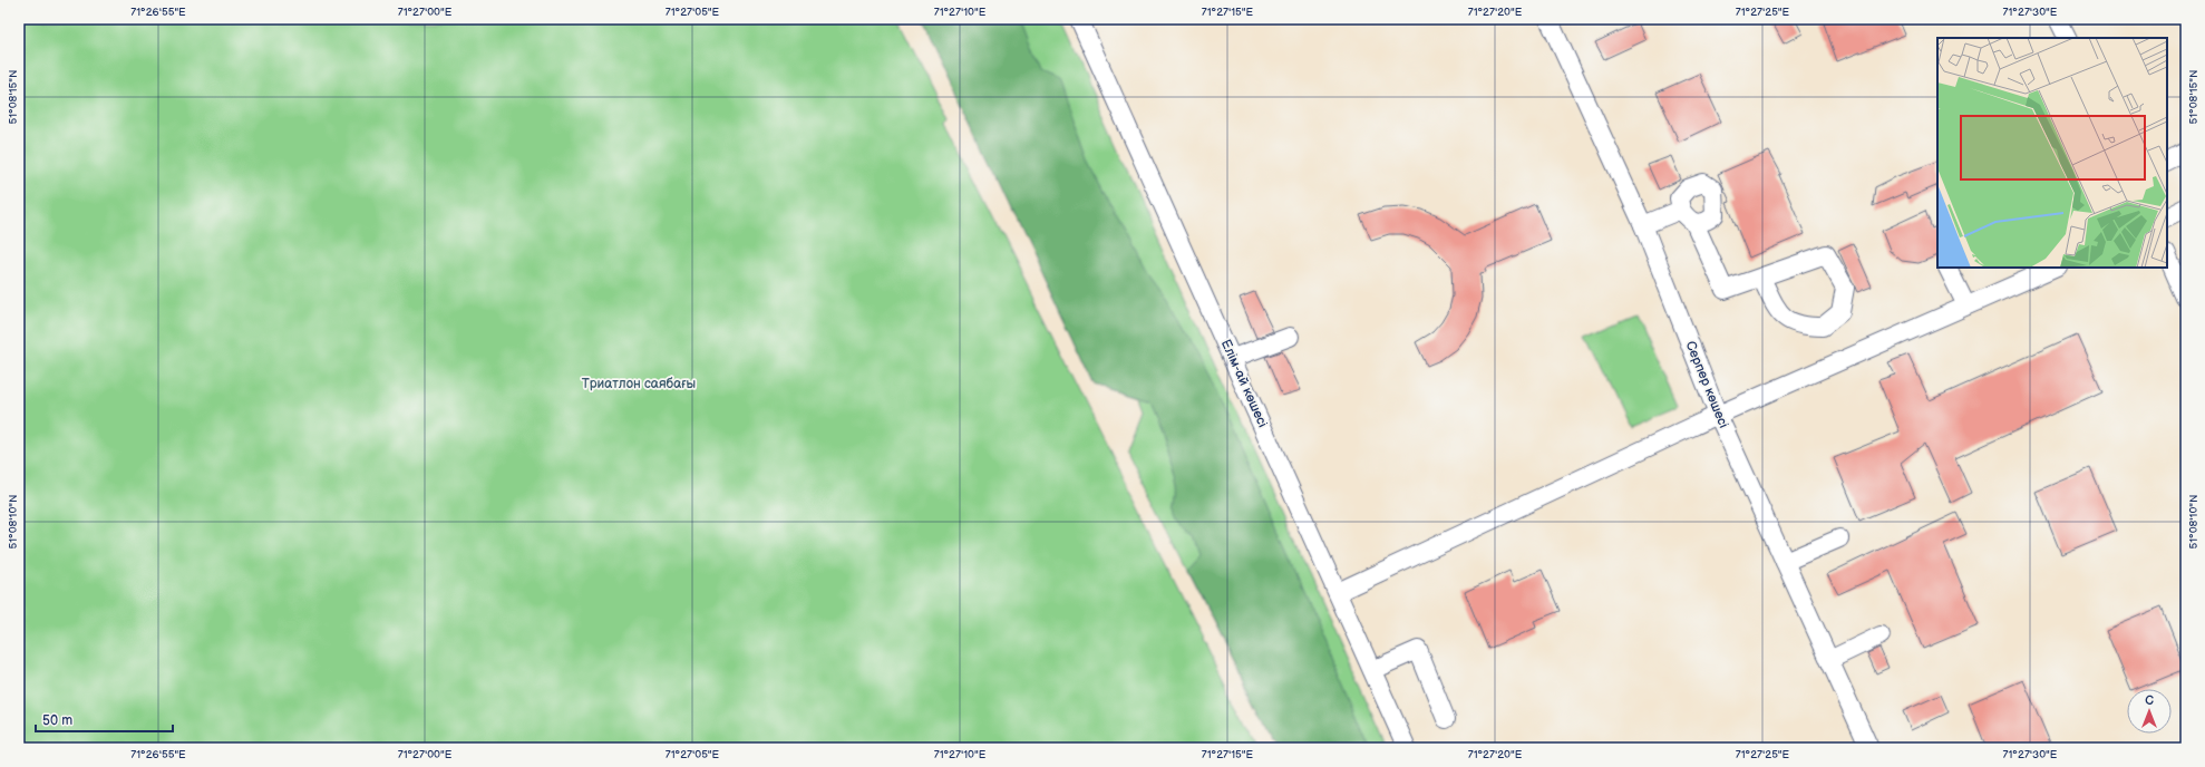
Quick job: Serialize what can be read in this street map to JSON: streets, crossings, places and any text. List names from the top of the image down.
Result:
{
  "streets": {
    "street": ["Елім-ай көшесі", "Серпер көшесі"]
  },
  "parks": ["Триатлон саябағы"],
  "scale_bar": "50 m",
  "north": "top",
  "coordinates": [
    "71°26'55\"E",
    "71°27'00\"E",
    "71°27'05\"E",
    "71°27'10\"E",
    "71°27'15\"E",
    "71°27'20\"E",
    "71°27'25\"E",
    "71°27'30\"E",
    "51°08'15\"N",
    "51°08'10\"N"
  ]
}
